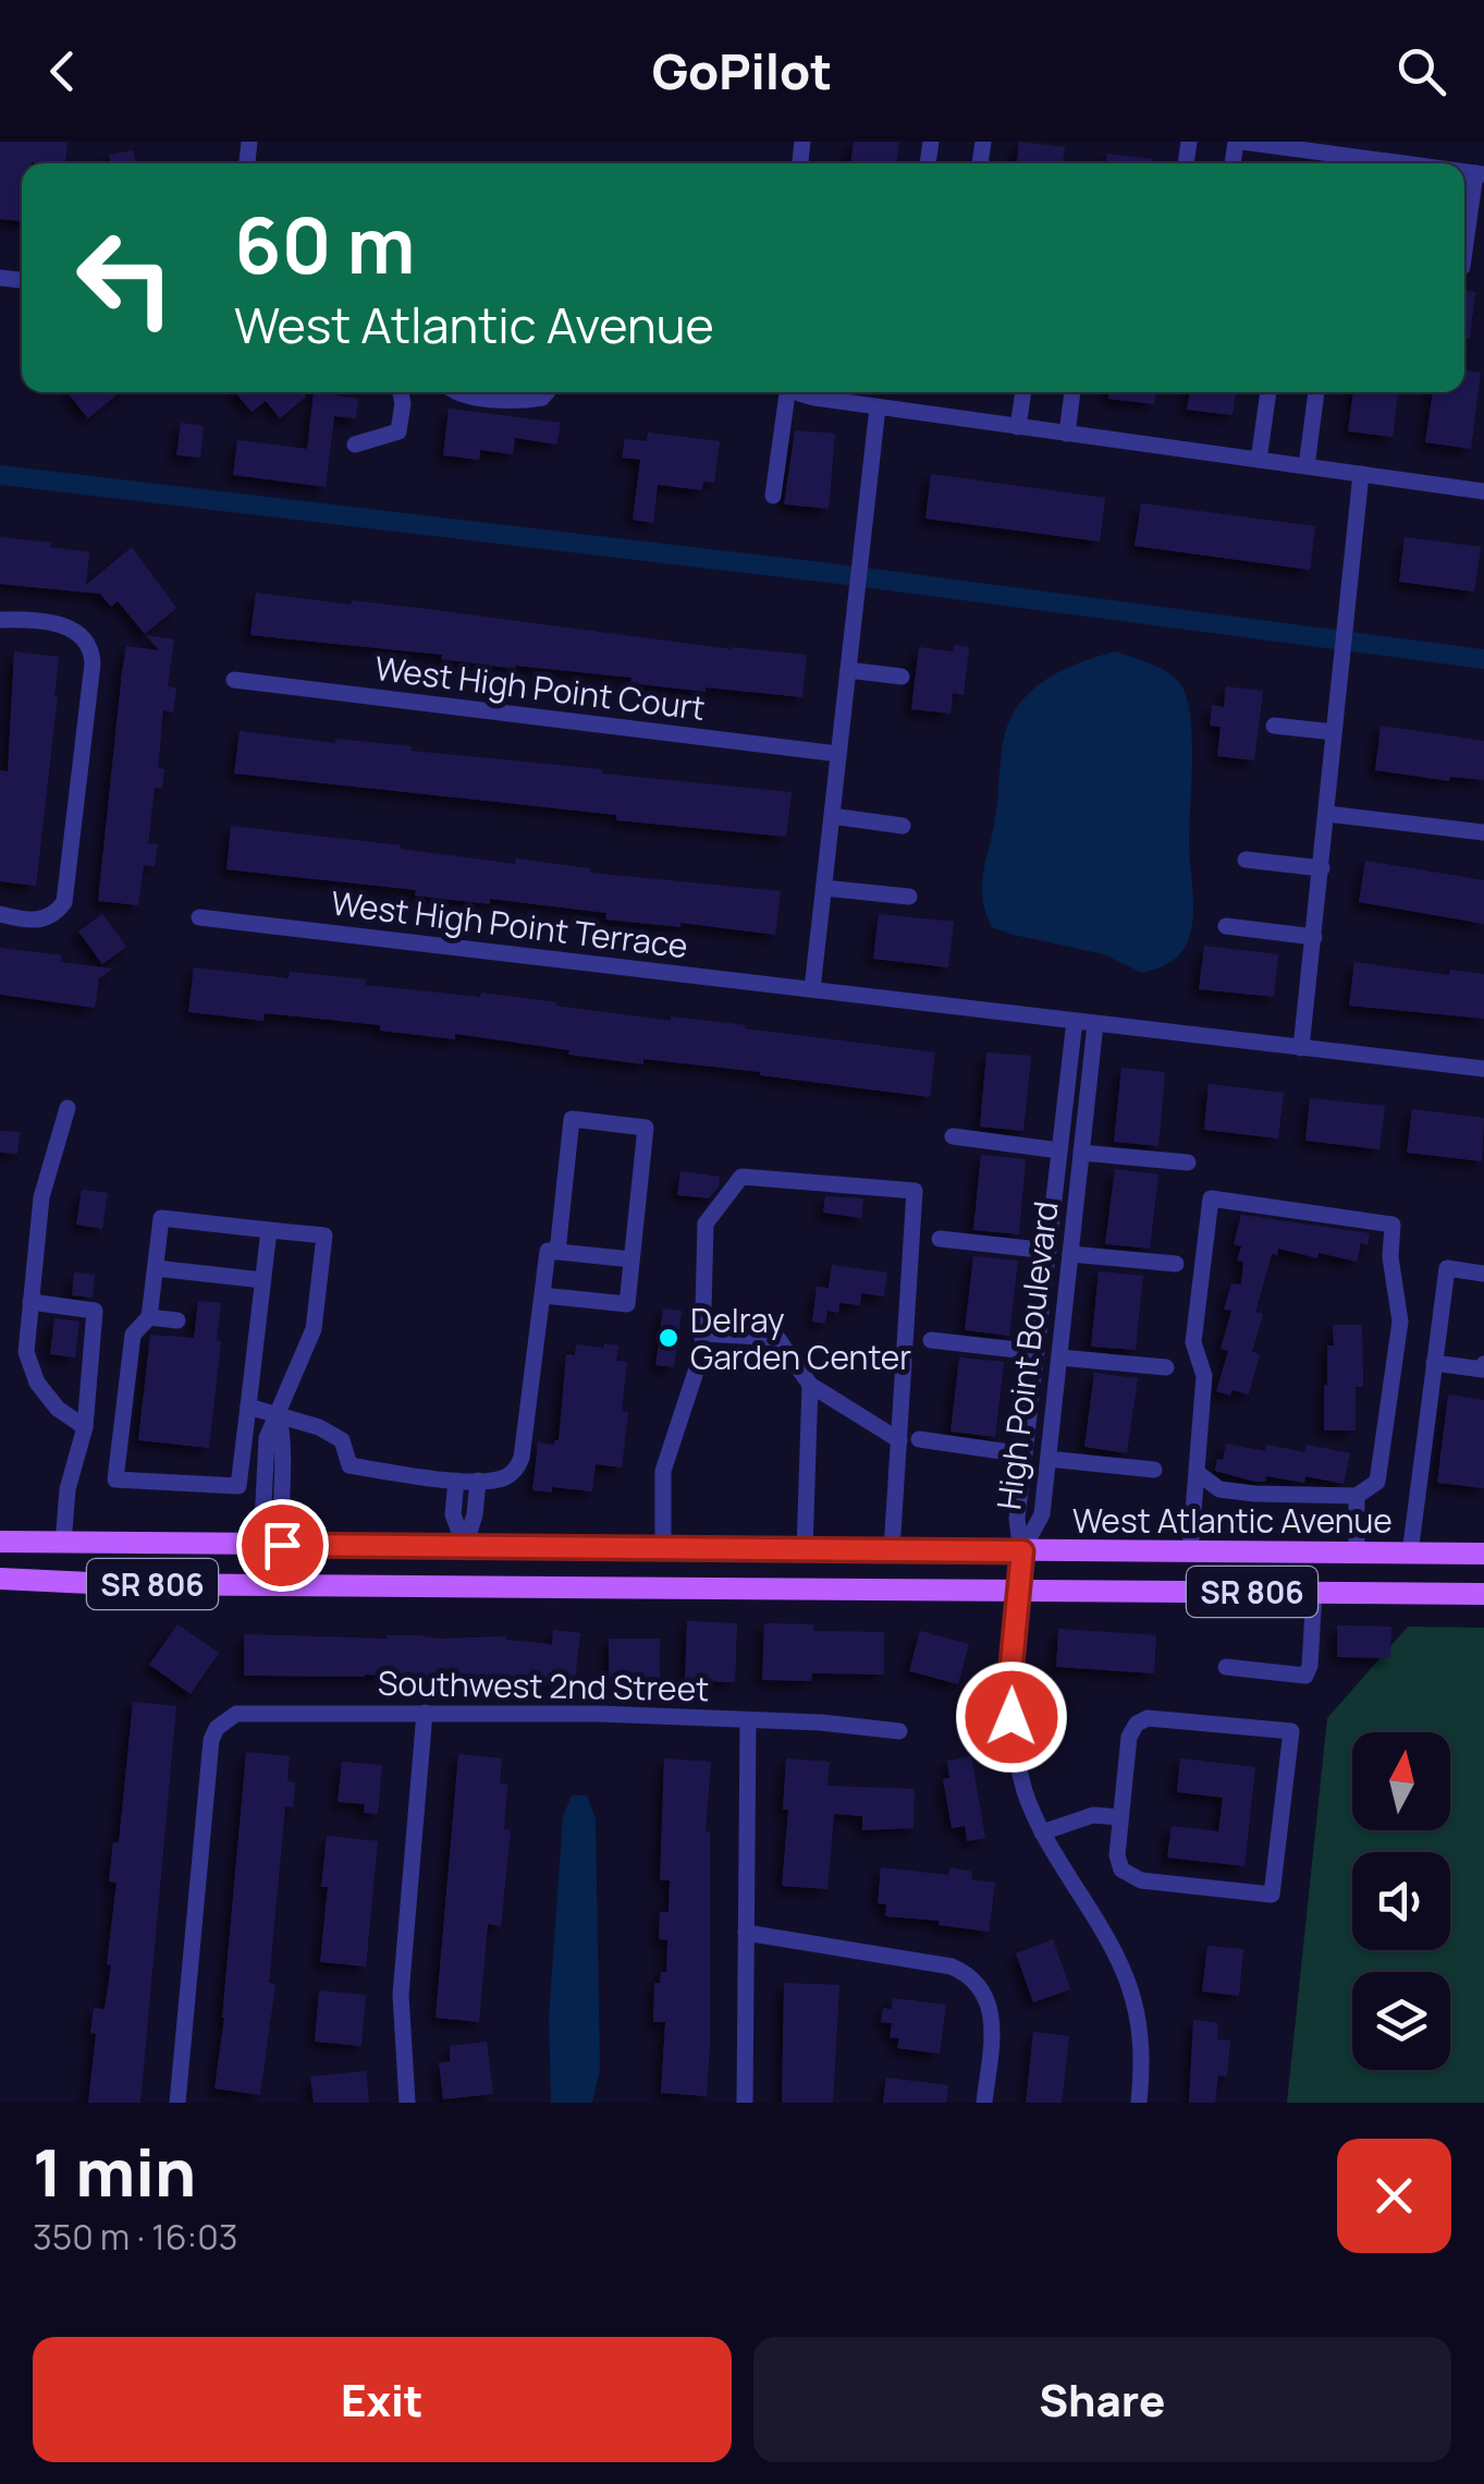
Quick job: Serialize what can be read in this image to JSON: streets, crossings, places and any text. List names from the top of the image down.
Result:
{
  "streets": {
    "main road": ["West Atlantic Avenue", "SR 806"],
    "street": [
      "West High Point Court",
      "West High Point Terrace",
      "High Point Boulevard",
      "Southwest 2nd Street"
    ]
  },
  "crossings": [
    ["High Point Boulevard", "West Atlantic Avenue"]
  ],
  "places": ["Delray Garden Center"],
  "north": "top",
  "page": {
    "header": "GoPilot",
    "turn": ["60 m", "West Atlantic Avenue"],
    "heading": ["1 min", "350 m · 16:03"],
    "buttons": ["Exit", "Share"]
  }
}
